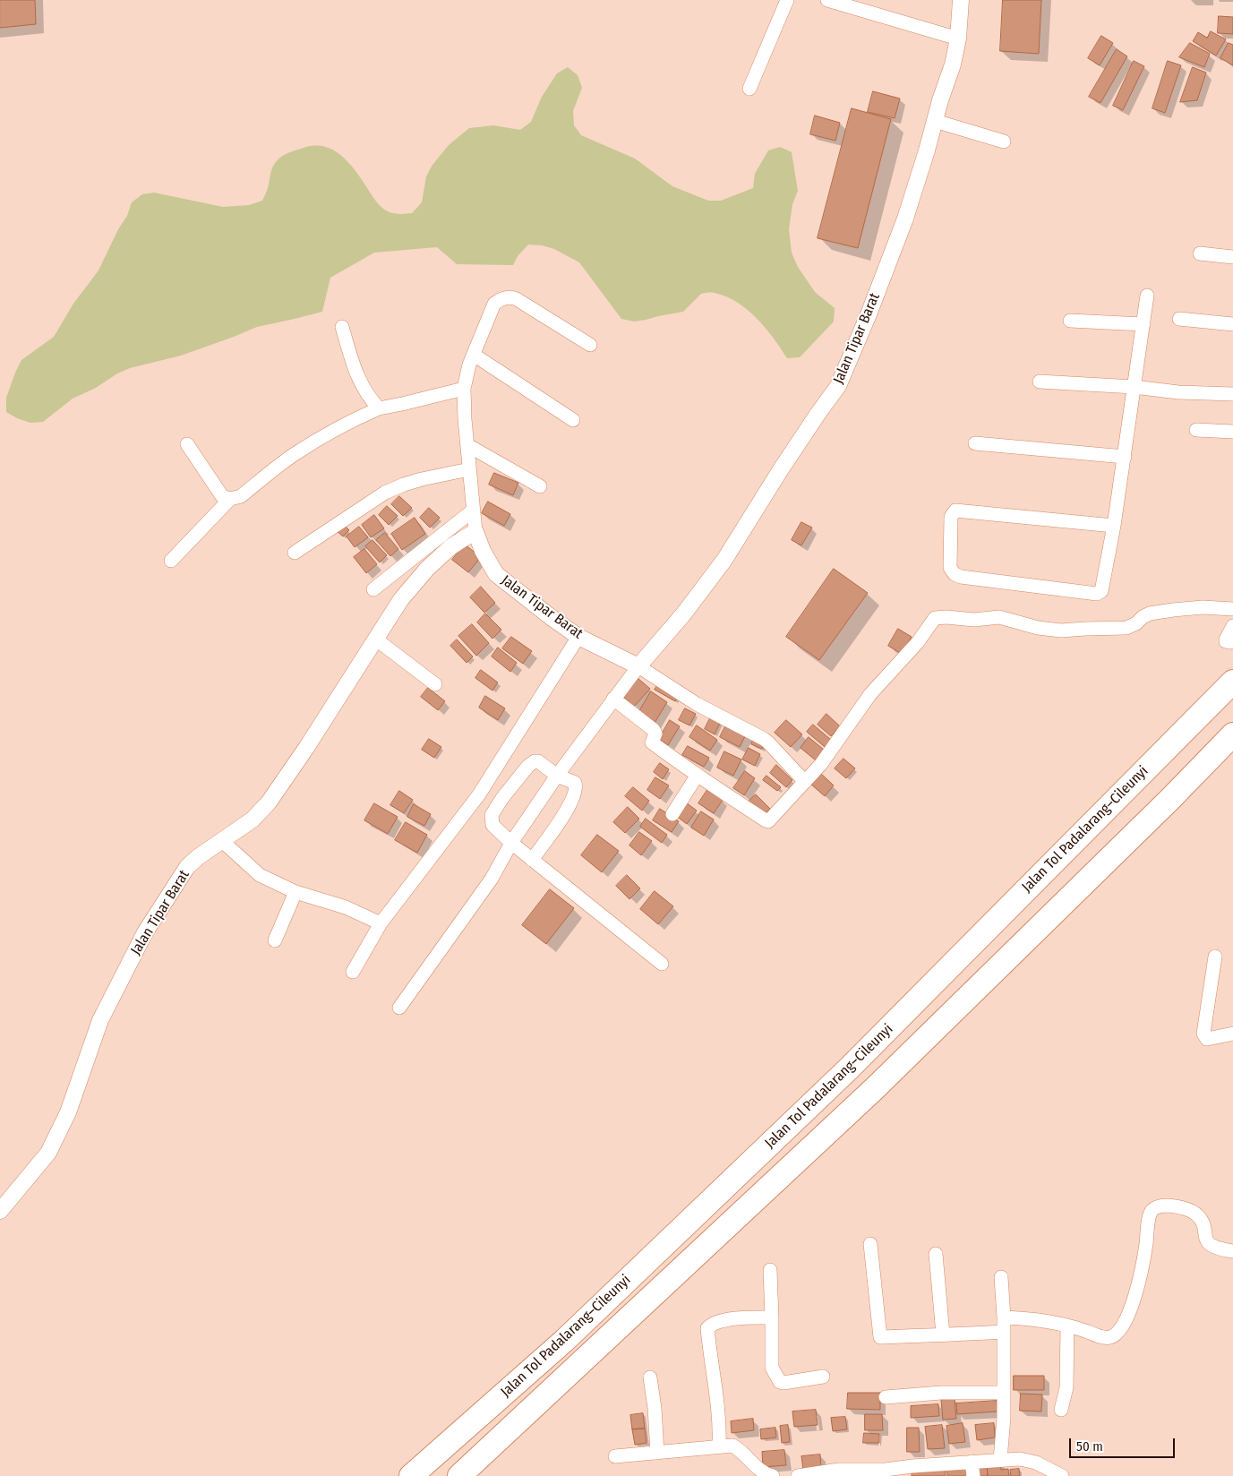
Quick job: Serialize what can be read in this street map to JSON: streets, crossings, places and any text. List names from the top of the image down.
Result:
{
  "streets": {
    "highway": ["Jalan Tol Padalarang–Cileunyi"],
    "street": ["Jalan Tipar Barat"]
  },
  "scale_bar": "50 m"
}
